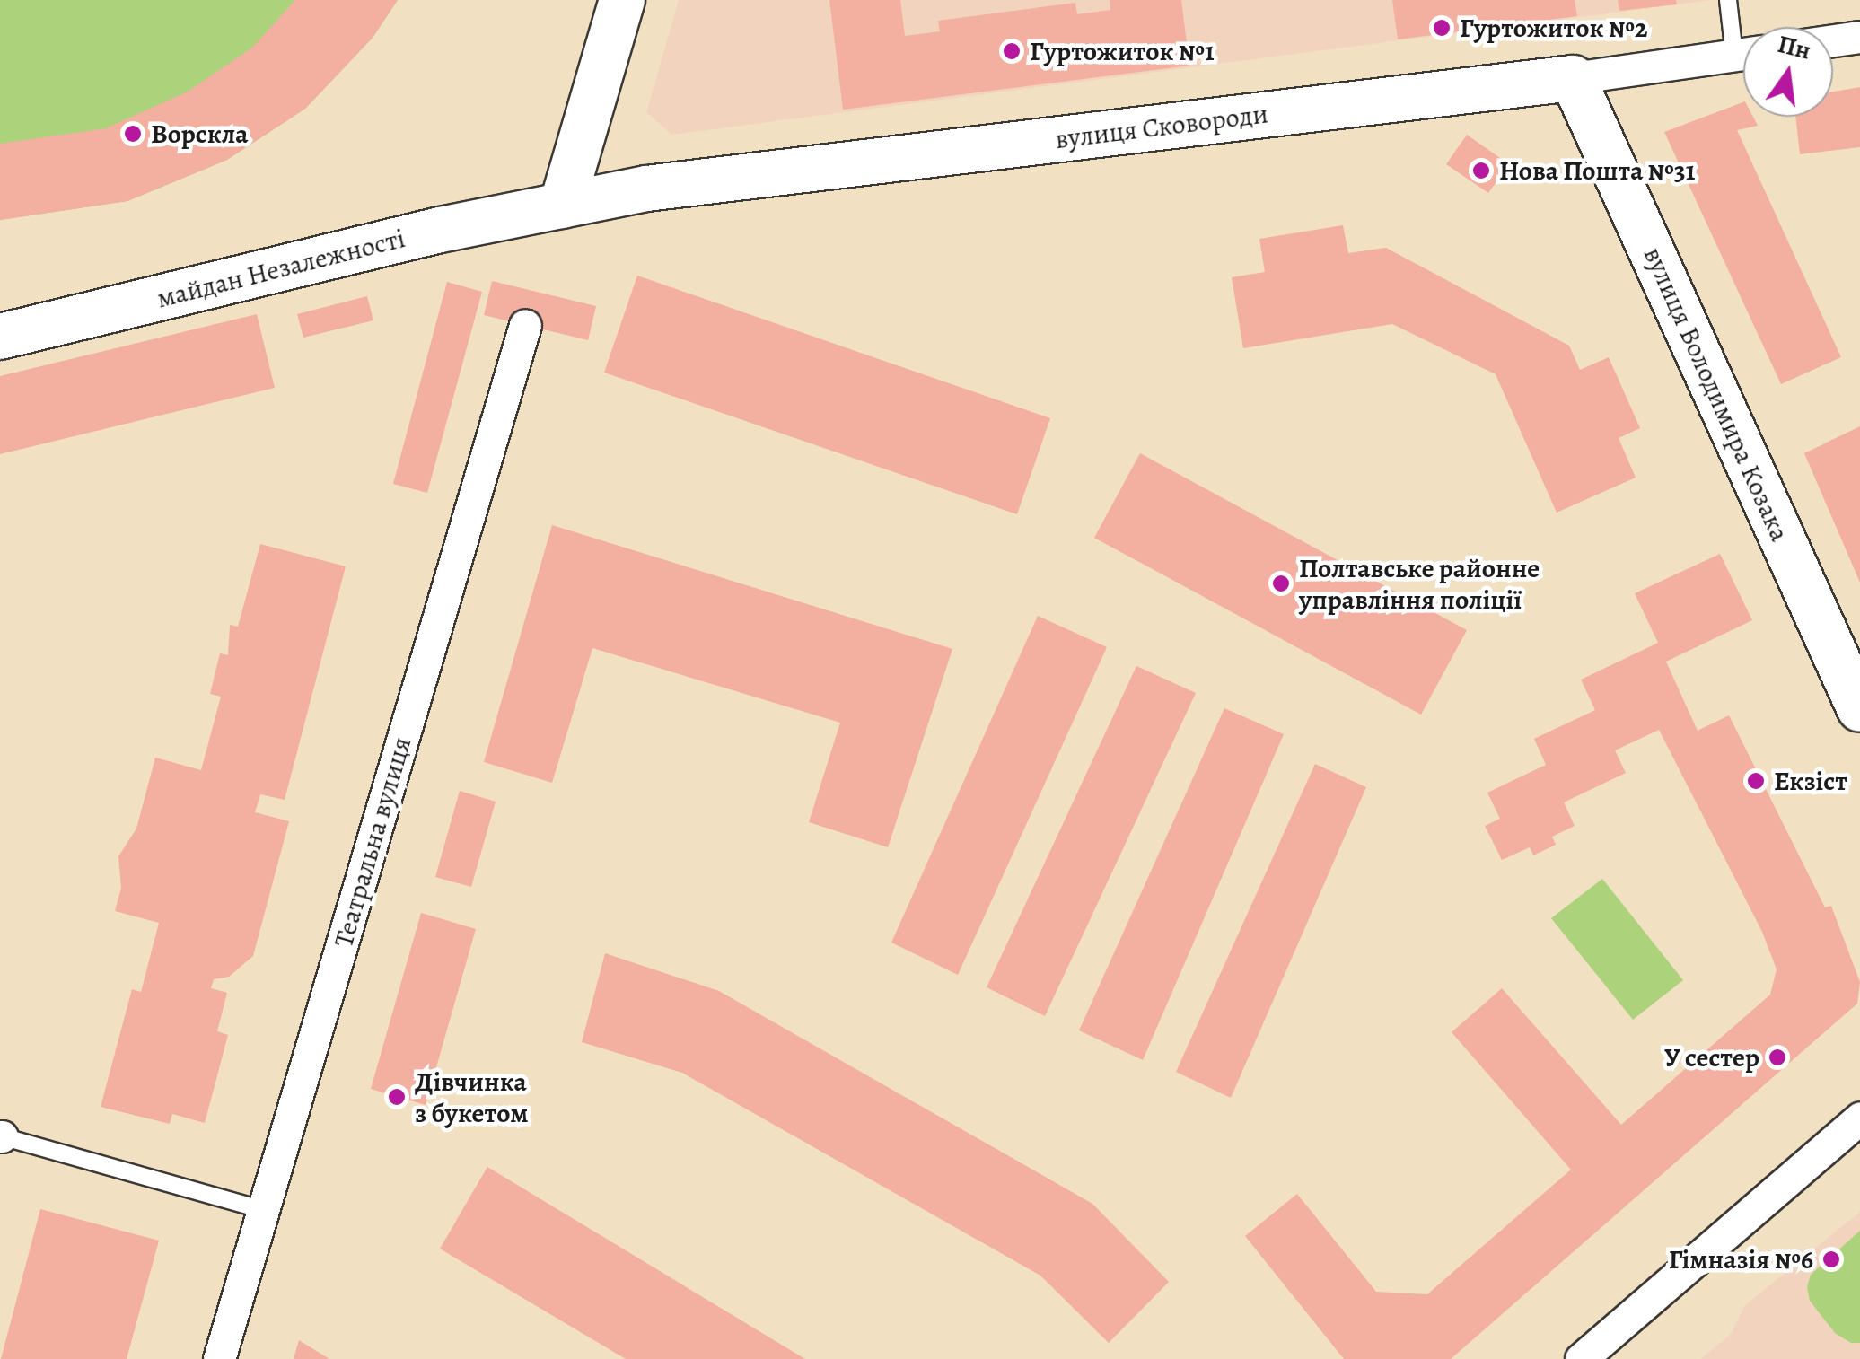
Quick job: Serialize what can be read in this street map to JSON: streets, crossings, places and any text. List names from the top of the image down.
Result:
{
  "streets": {
    "main road": ["вулиця Сковороди", "майдан Незалежності", "вулиця Володимира Козака"],
    "street": ["Театральна вулиця"]
  },
  "crossings": [
    ["вулиця Сковороди", "майдан Незалежності"],
    ["вулиця Сковороди", "вулиця Володимира Козака"]
  ],
  "places": [
    "Гуртожиток №2",
    "Гуртожиток №1",
    "Ворскла",
    "Нова Пошта №31",
    "Полтавське районне управління поліції",
    "Екзіст",
    "У сестер",
    "Дівчинка з букетом",
    "Гімназія №6"
  ],
  "north": "top"
}
